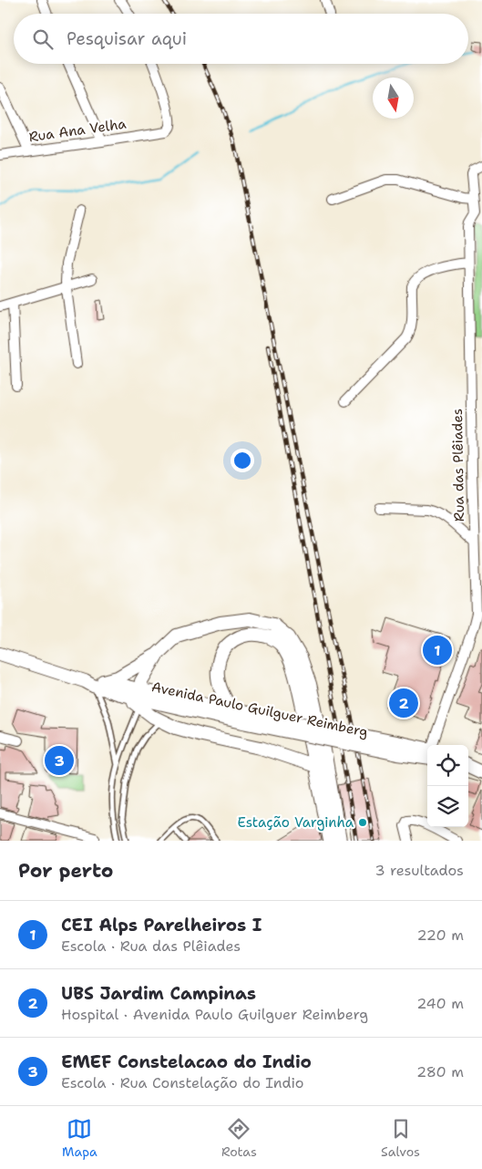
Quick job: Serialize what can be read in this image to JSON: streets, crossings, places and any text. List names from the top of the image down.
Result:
{
  "streets": {
    "street": ["Rua Ana Velha", "Rua das Plêiades", "Avenida Paulo Guilguer Reimberg"]
  },
  "places": ["Estação Varginha"],
  "north": "bottom",
  "page": {
    "search": "Pesquisar aqui",
    "pins": ["1", "2", "3"],
    "heading": ["Por perto", "3 resultados"],
    "list": [
      {
        "mark": "1",
        "name": "CEI Alps Parelheiros I",
        "note": "Escola · Rua das Plêiades",
        "value": "220 m"
      },
      {
        "mark": "2",
        "name": "UBS Jardim Campinas",
        "note": "Hospital · Avenida Paulo Guilguer Reimberg",
        "value": "240 m"
      },
      {
        "mark": "3",
        "name": "EMEF Constelacao do Indio",
        "note": "Escola · Rua Constelação do Indio",
        "value": "280 m"
      }
    ],
    "nav": ["Mapa", "Rotas", "Salvos"]
  }
}
